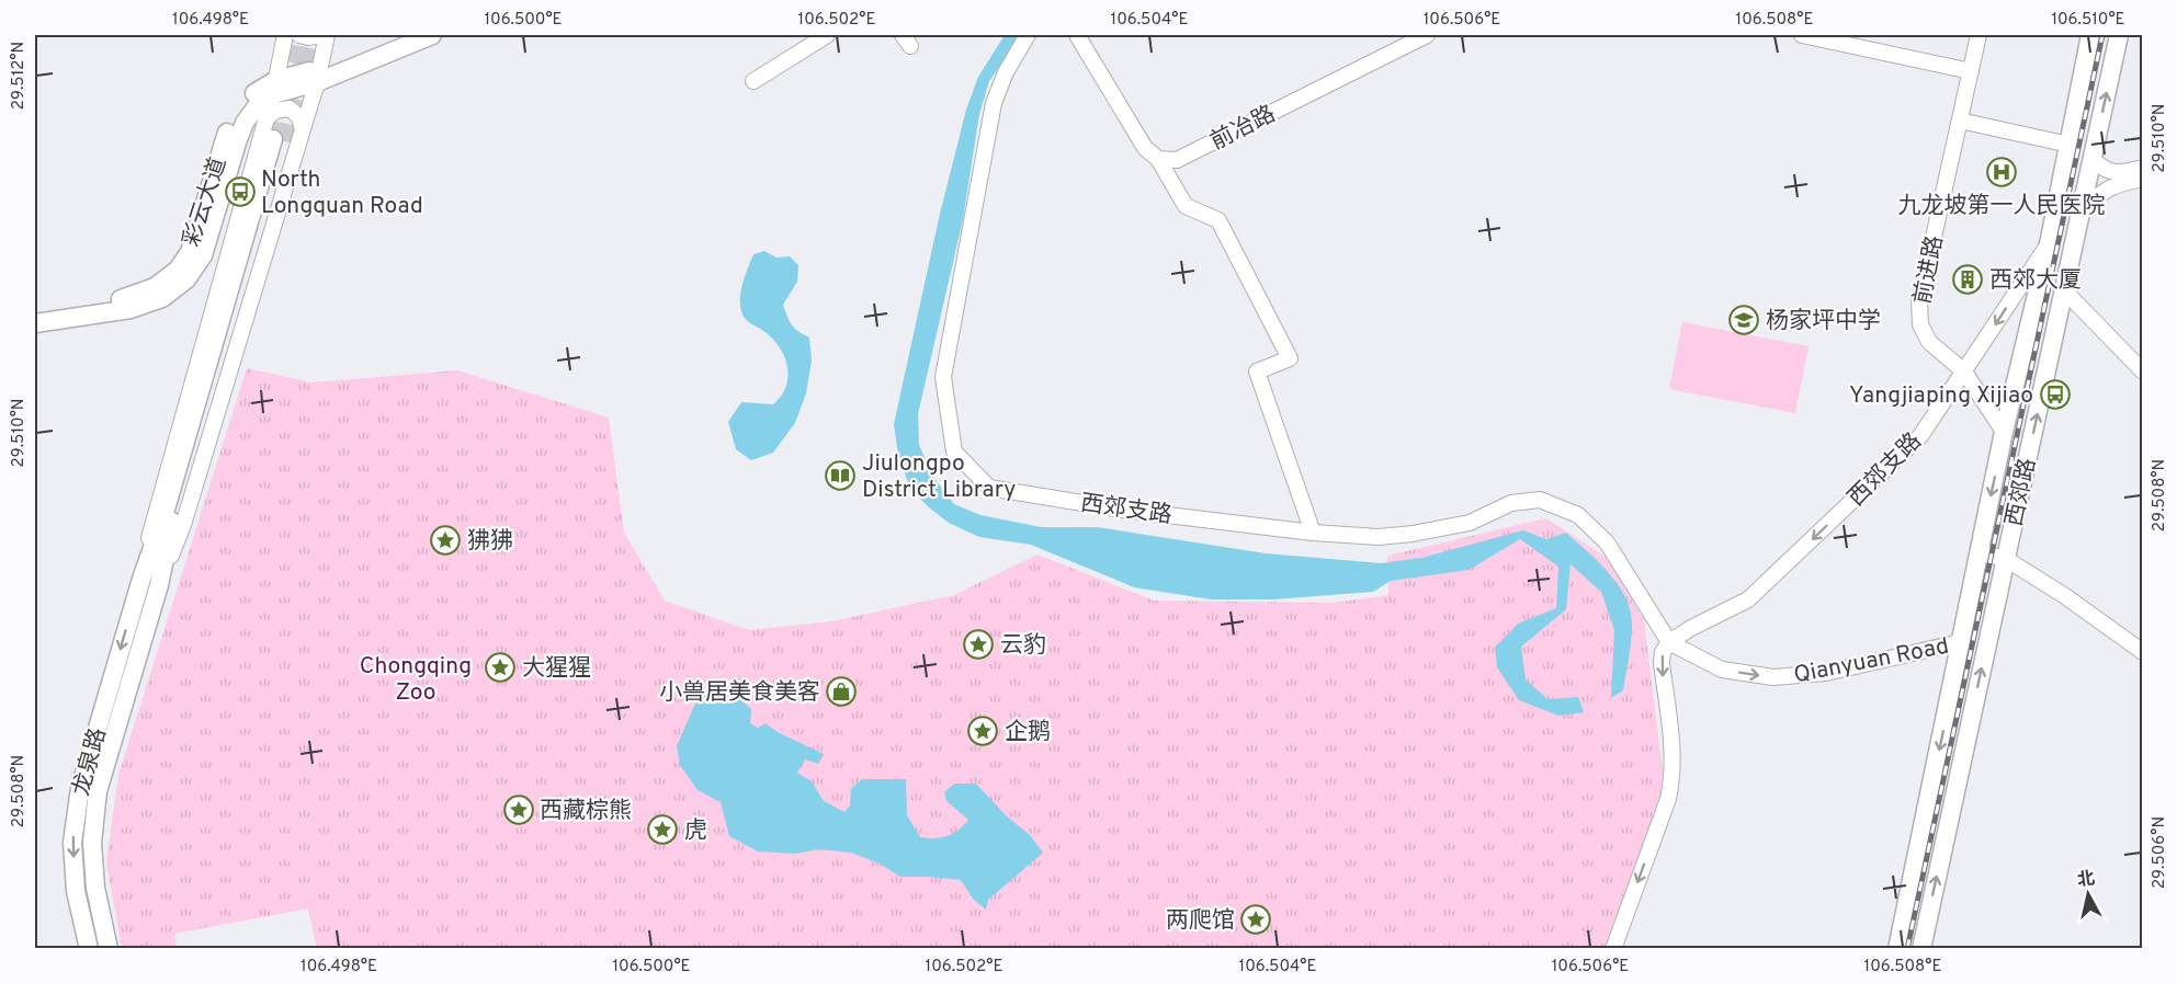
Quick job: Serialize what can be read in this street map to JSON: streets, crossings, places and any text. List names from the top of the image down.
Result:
{
  "streets": {
    "main road": ["彩云大道", "西郊路", "龙泉路"],
    "street": [
      "前冶路",
      "前进路",
      "西郊支路",
      "Qianyuan Road"
    ]
  },
  "crossings": [
    ["前进路", "西郊支路"],
    ["前进路", "西郊路"],
    ["西郊支路", "西郊路"],
    ["西郊支路", "Qianyuan Road"],
    ["西郊路", "Qianyuan Road"]
  ],
  "one_way": ["Qianyuan Road"],
  "parks": ["Chongqing Zoo"],
  "places": {
    "hospital": ["九龙坡第一人民医院"],
    "bus stop": ["North Longquan Road", "Yangjiaping Xijiao"],
    "building": ["西郊大厦"],
    "school or university": ["杨家坪中学"],
    "library": ["Jiulongpo District Library"],
    "place": [
      "狒狒",
      "云豹",
      "大猩猩",
      "企鹅",
      "西藏棕熊",
      "虎",
      "两爬馆"
    ],
    "shop": ["小兽居·美食美客"]
  },
  "north": "top",
  "coordinates": [
    "106.498°E",
    "106.500°E",
    "106.502°E",
    "106.504°E",
    "106.506°E",
    "106.508°E",
    "106.510°E",
    "29.512°N",
    "29.510°N",
    "29.508°N",
    "29.506°N"
  ]
}
